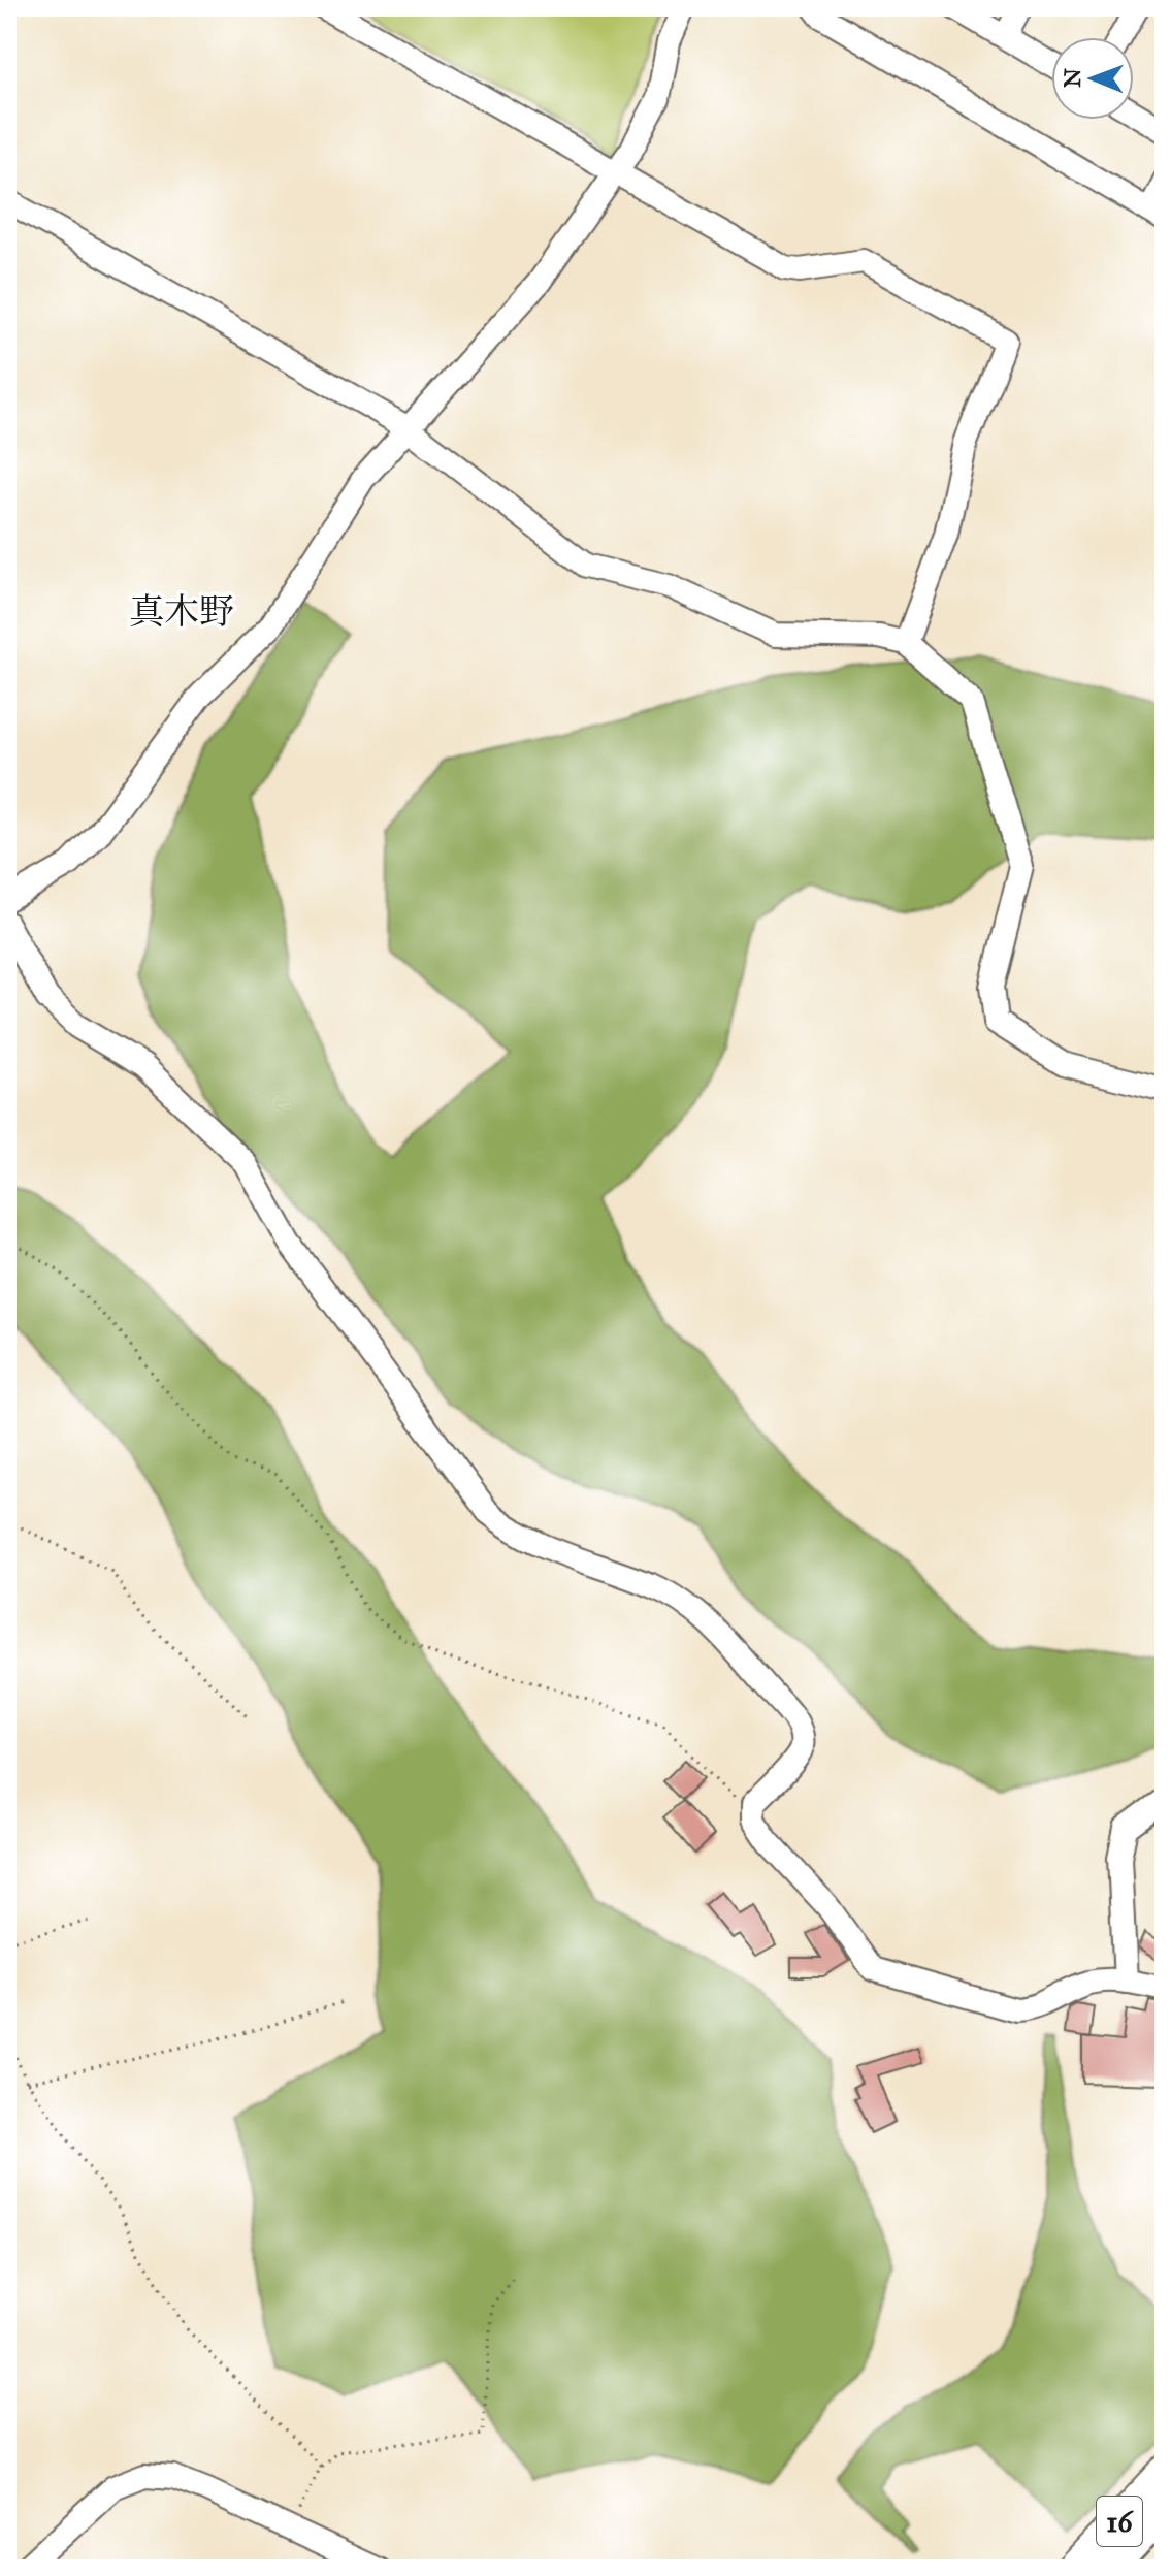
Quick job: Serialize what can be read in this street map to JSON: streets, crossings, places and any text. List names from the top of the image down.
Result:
{
  "streets": {
    "highway": ["16"]
  },
  "districts": ["真木野"],
  "north": "left"
}
